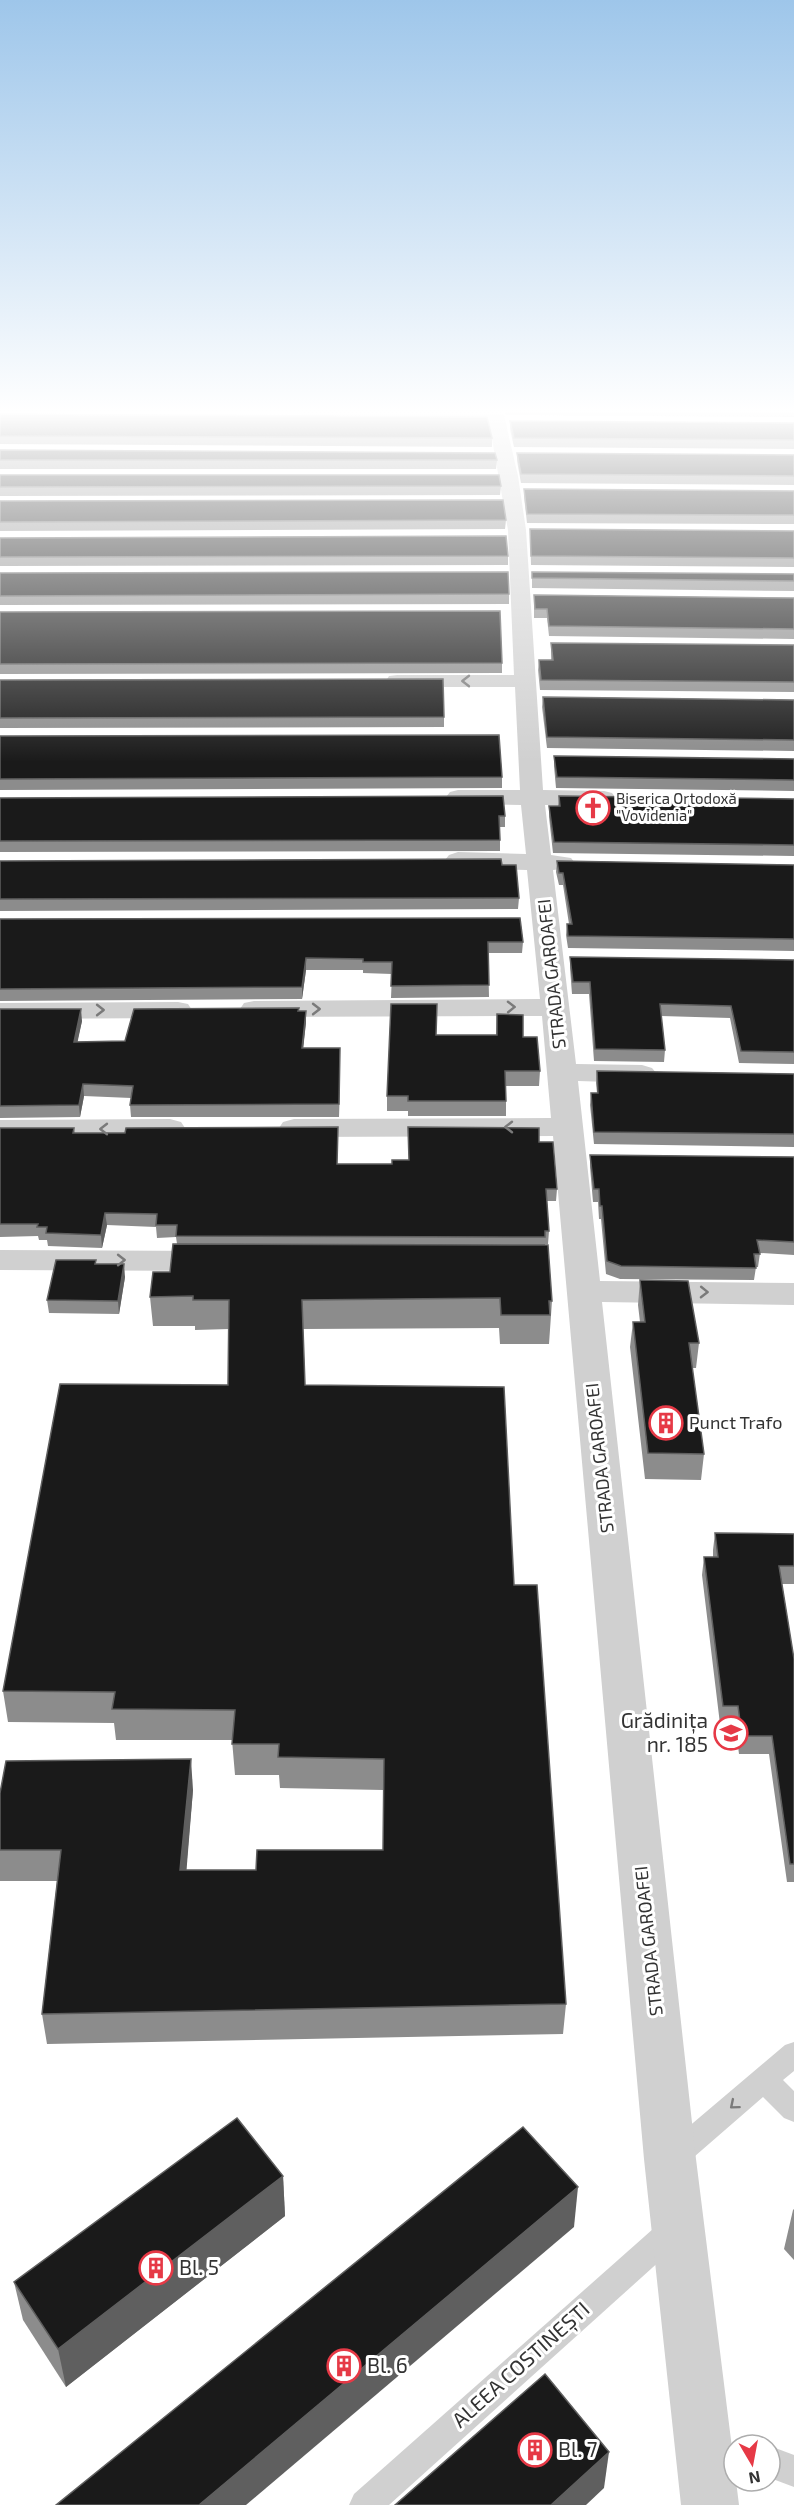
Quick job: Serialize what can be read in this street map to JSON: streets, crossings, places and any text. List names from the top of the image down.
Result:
{
  "streets": {
    "street": ["STRADA GAROAFEI"],
    "lane": ["ALEEA COSTINEȘTI"]
  },
  "crossings": [
    ["STRADA GAROAFEI", "ALEEA COSTINEȘTI"]
  ],
  "places": {
    "church": ["Biserica Ortodoxă \"Vovidenia\""],
    "building": [
      "Punct Trafo",
      "Bl. 5",
      "Bl. 6",
      "Bl. 7"
    ],
    "school or university": ["Grădinița nr. 185"]
  },
  "north": "bottom"
}
